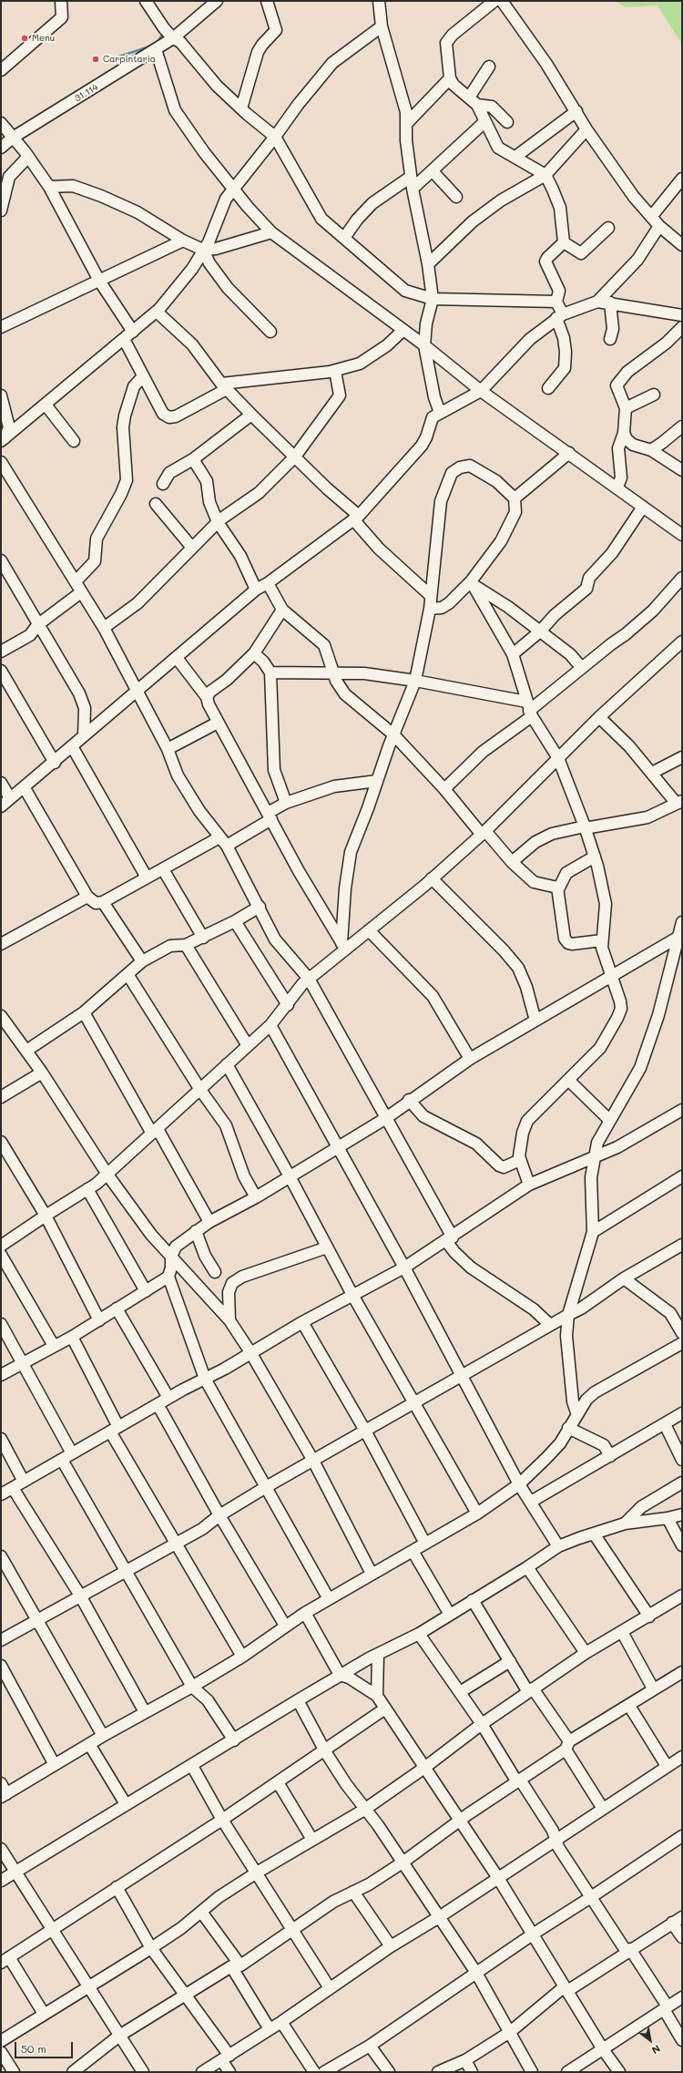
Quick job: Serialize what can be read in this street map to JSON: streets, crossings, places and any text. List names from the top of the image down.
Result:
{
  "streets": {
    "street": ["31.114"]
  },
  "places": ["Menu", "Carpintaria"],
  "scale_bar": "50 m",
  "north": "bottom right"
}
